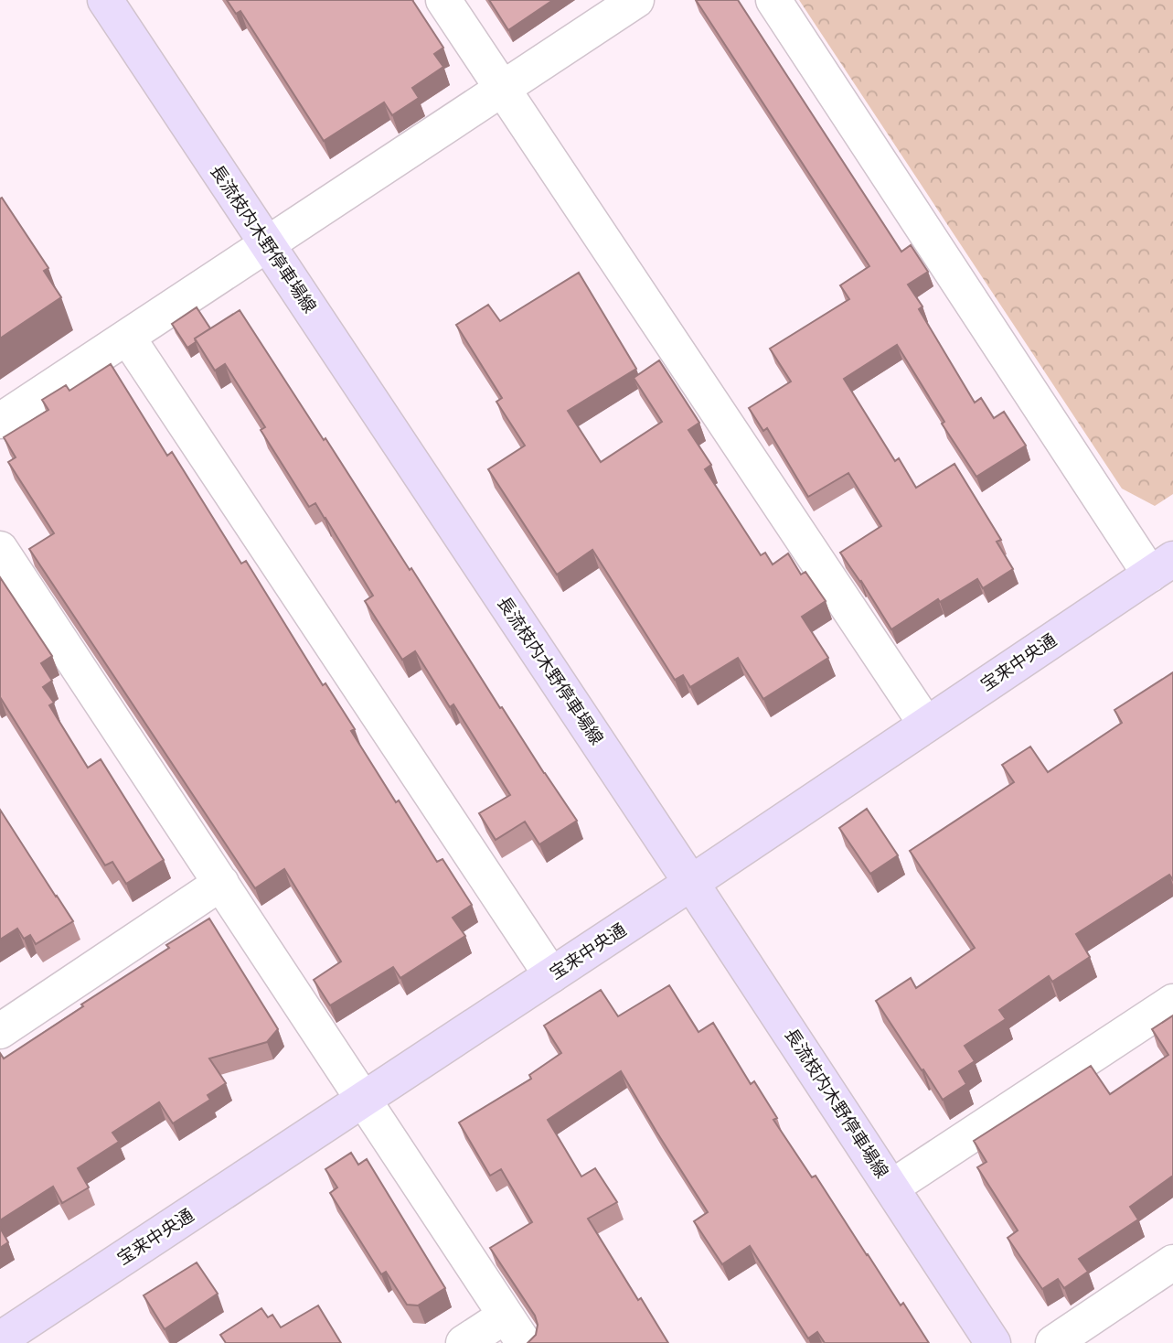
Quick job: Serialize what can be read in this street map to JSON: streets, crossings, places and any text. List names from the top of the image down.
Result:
{
  "streets": {
    "main road": ["長流枝内木野停車場線", "宝来中央通"]
  },
  "crossings": [
    ["長流枝内木野停車場線", "宝来中央通"]
  ]
}
